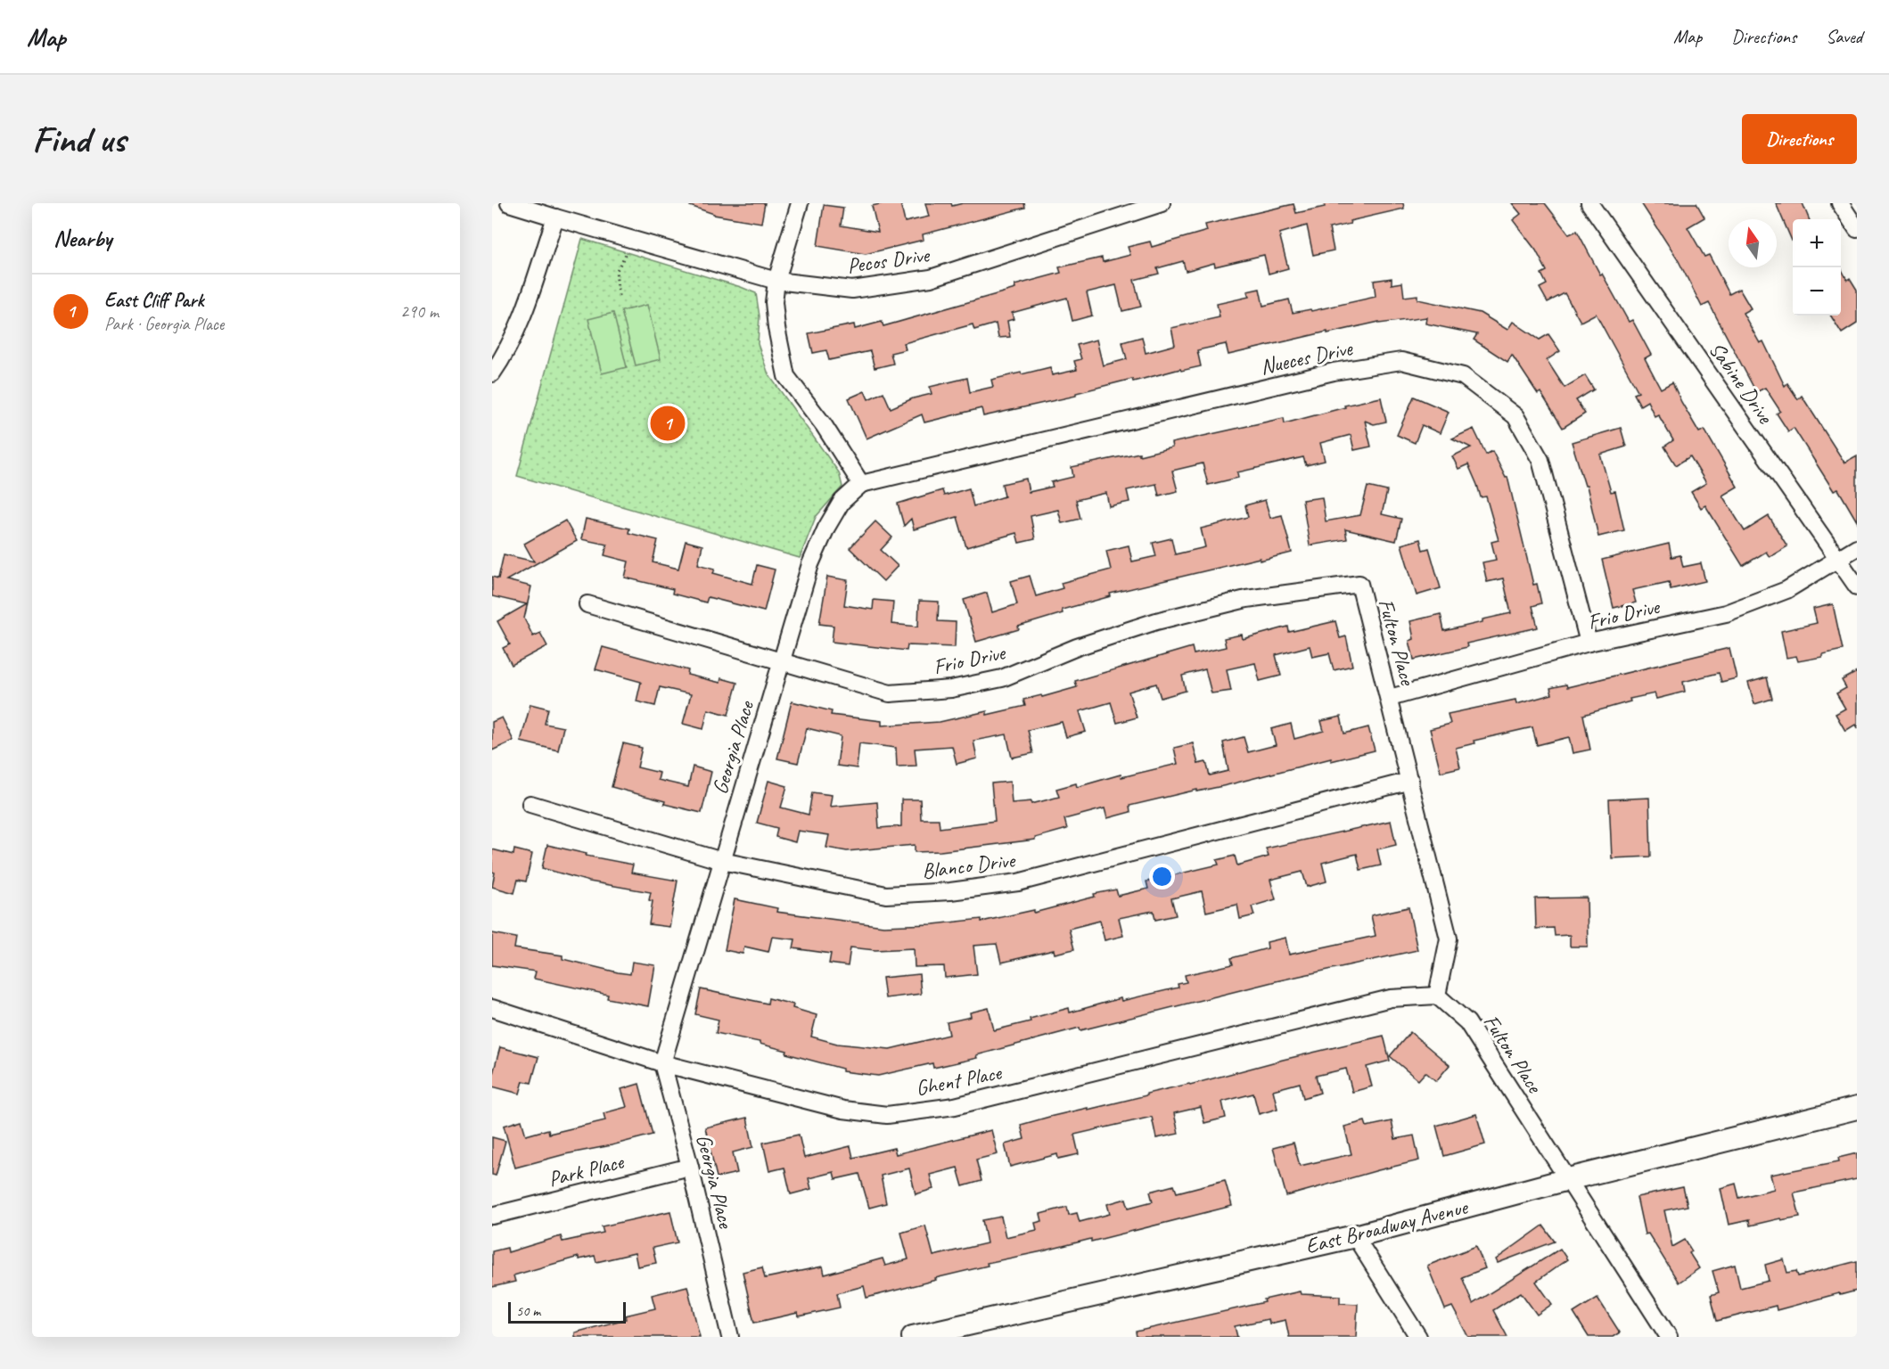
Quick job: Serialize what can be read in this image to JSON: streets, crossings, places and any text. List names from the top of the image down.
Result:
{
  "streets": {
    "street": [
      "Pecos Drive",
      "Nueces Drive",
      "Sabine Drive",
      "Frio Drive",
      "Fulton Place",
      "Georgia Place",
      "Blanco Drive",
      "Ghent Place",
      "Park Place",
      "East Broadway Avenue"
    ]
  },
  "crossings": [
    ["Nueces Drive", "Frio Drive"],
    ["Nueces Drive", "Georgia Place"],
    ["Sabine Drive", "Frio Drive"],
    ["Frio Drive", "Fulton Place"],
    ["Frio Drive", "Georgia Place"],
    ["Fulton Place", "Blanco Drive"],
    ["Fulton Place", "Ghent Place"],
    ["Fulton Place", "East Broadway Avenue"],
    ["Georgia Place", "Blanco Drive"],
    ["Georgia Place", "Ghent Place"],
    ["Georgia Place", "Park Place"]
  ],
  "scale_bar": "50 m",
  "north": "top",
  "page": {
    "header": "Map",
    "nav": ["Map", "Directions", "Saved"],
    "buttons": "Directions",
    "title": "Find us",
    "heading": "Nearby",
    "map_buttons": ["+", "−"],
    "list": [
      {
        "mark": "1",
        "name": "East Cliff Park",
        "note": "Park · Georgia Place",
        "value": "290 m"
      }
    ],
    "pins": "1",
    "scale": "50 m"
  }
}
